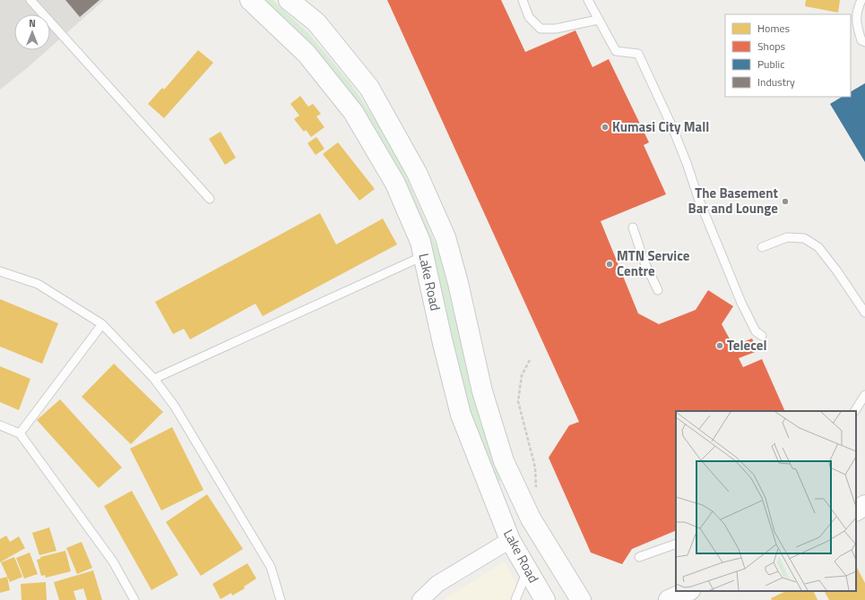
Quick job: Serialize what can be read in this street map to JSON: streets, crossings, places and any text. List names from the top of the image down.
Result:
{
  "streets": {
    "main road": ["Lake Road"]
  },
  "places": [
    "Kumasi City Mall",
    "The Basement Bar and Lounge",
    "MTN Service Centre",
    "Telecel"
  ],
  "legend": [
    "Homes",
    "Shops",
    "Public",
    "Industry"
  ],
  "north": "top"
}
